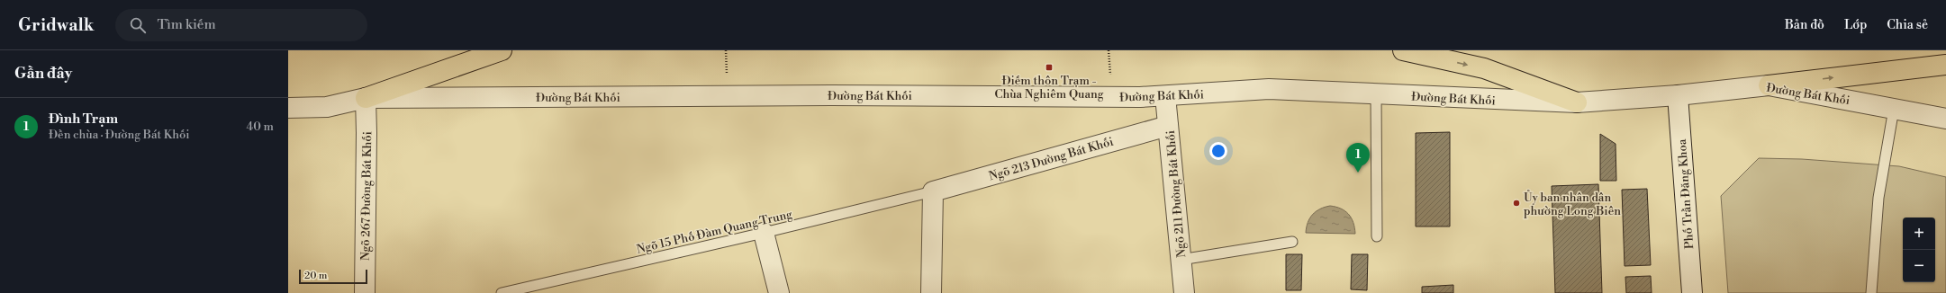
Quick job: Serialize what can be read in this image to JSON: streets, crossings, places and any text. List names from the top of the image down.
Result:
{
  "streets": {
    "street": [
      "Đường Bát Khối",
      "Ngõ 213 Đường Bát Khối",
      "Ngõ 211 Đường Bát Khối",
      "Phố Trần Đăng Khoa",
      "Ngõ 267 Đường Bát Khối"
    ],
    "lane": ["Ngõ 15 Phố Đàm Quang Trung"]
  },
  "crossings": [
    ["Đường Bát Khối", "Ngõ 211 Đường Bát Khối"],
    ["Đường Bát Khối", "Phố Trần Đăng Khoa"],
    ["Đường Bát Khối", "Ngõ 267 Đường Bát Khối"],
    ["Ngõ 213 Đường Bát Khối", "Ngõ 211 Đường Bát Khối"],
    ["Ngõ 213 Đường Bát Khối", "Ngõ 15 Phố Đàm Quang Trung"]
  ],
  "places": {
    "transit": ["Điếm thôn Trạm - Chùa Nghiêm Quang"],
    "other": ["Ủy ban nhân dân phường Long Biên"]
  },
  "scale_bar": "20 m",
  "page": {
    "header": "Gridwalk",
    "search": "Tìm kiếm",
    "nav": ["Bản đồ", "Lớp", "Chia sẻ"],
    "heading": "Gần đây",
    "list": [
      {
        "mark": "1",
        "name": "Đình Trạm",
        "note": "Đền chùa · Đường Bát Khối",
        "value": "40 m"
      }
    ],
    "pins": "1",
    "map_buttons": ["+", "−"],
    "scale": "20 m"
  }
}
